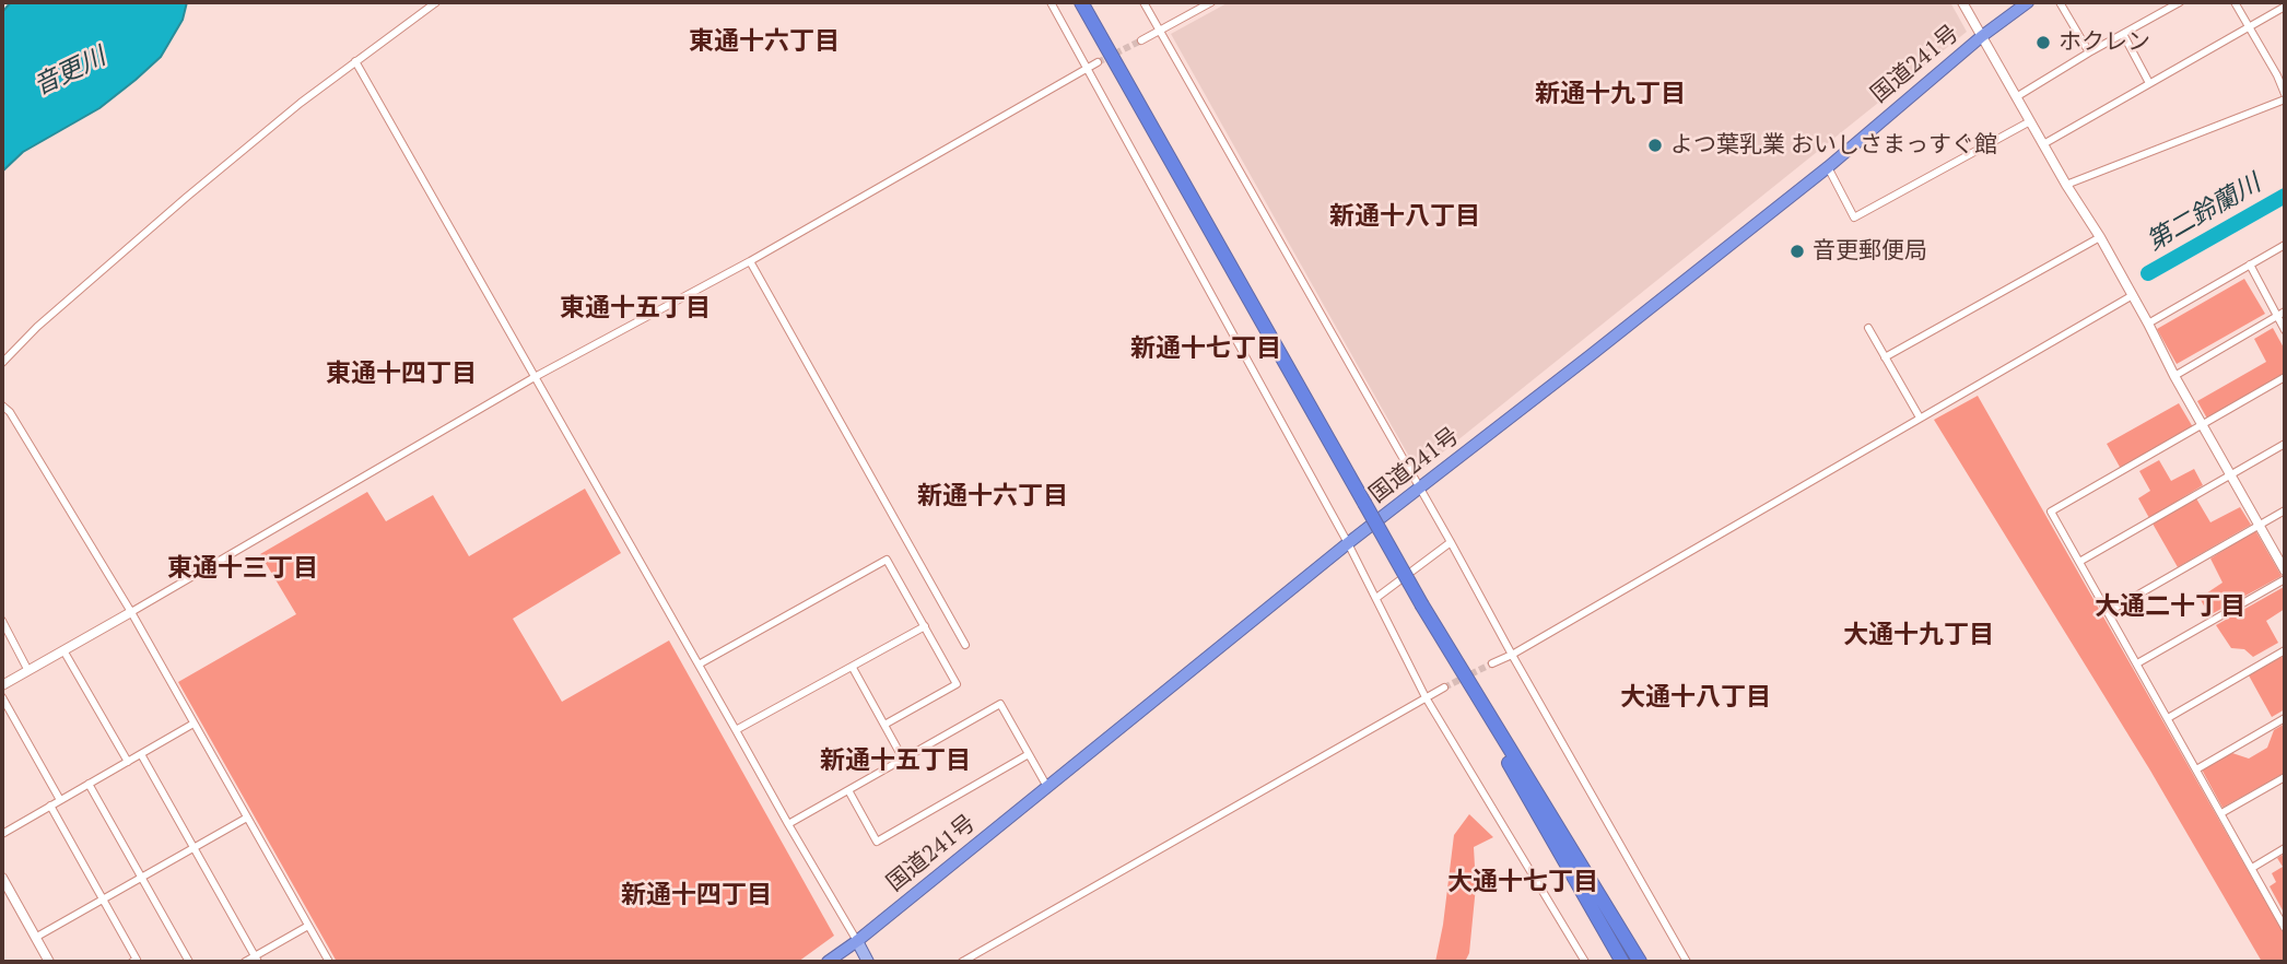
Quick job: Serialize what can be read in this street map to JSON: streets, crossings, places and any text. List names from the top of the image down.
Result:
{
  "streets": {
    "highway": ["国道241号"]
  },
  "districts": [
    "東通十六丁目",
    "新通十九丁目",
    "新通十八丁目",
    "東通十五丁目",
    "新通十七丁目",
    "東通十四丁目",
    "新通十六丁目",
    "東通十三丁目",
    "大通二十丁目",
    "大通十九丁目",
    "大通十八丁目",
    "新通十五丁目",
    "大通十七丁目",
    "新通十四丁目"
  ],
  "water": ["音更川", "第二鈴蘭川"],
  "places": ["ホクレン", "よつ葉乳業 おいしさまっすぐ館", "音更郵便局"]
}
